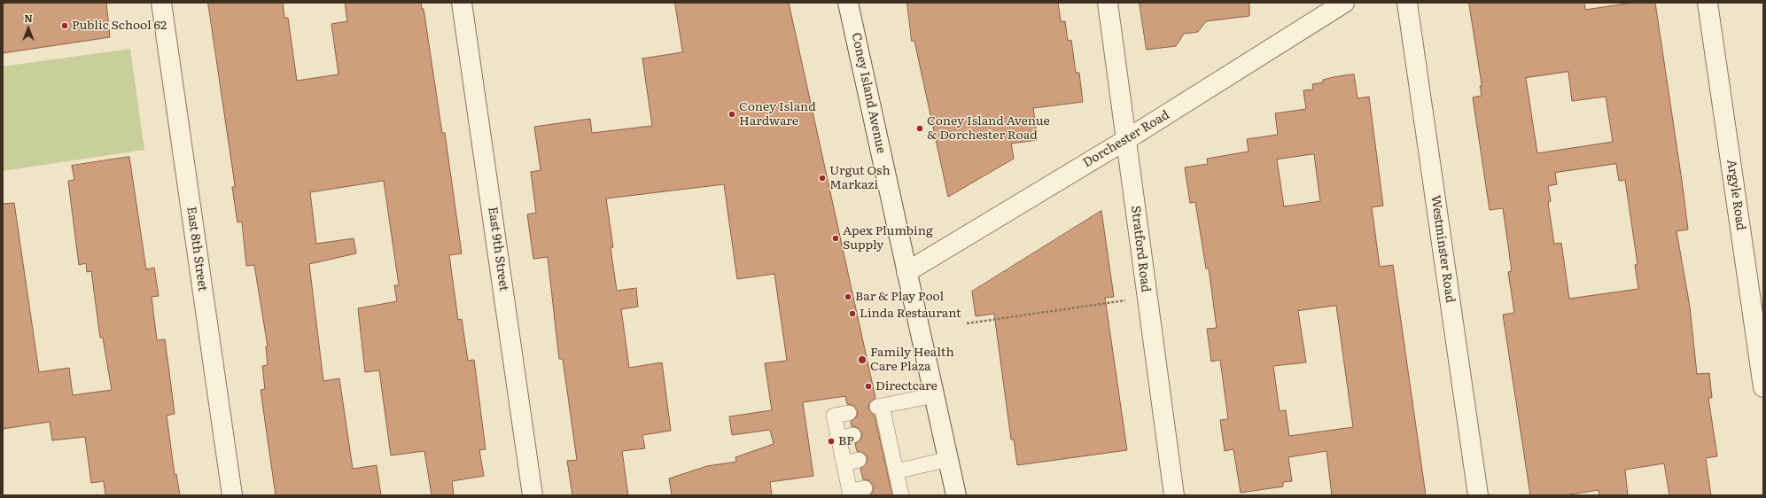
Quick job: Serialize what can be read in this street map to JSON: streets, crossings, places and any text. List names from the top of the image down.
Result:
{
  "streets": {
    "street": [
      "Coney Island Avenue",
      "Dorchester Road",
      "Argyle Road",
      "East 8th Street",
      "East 9th Street",
      "Stratford Road",
      "Westminster Road"
    ]
  },
  "crossings": [
    ["Coney Island Avenue", "Dorchester Road"],
    ["Dorchester Road", "Stratford Road"]
  ],
  "places": [
    "Public School 62",
    "Coney Island Hardware",
    "Coney Island Avenue & Dorchester Road",
    "Urgut Osh Markazi",
    "Apex Plumbing Supply",
    "Bar & Play Pool",
    "Linda Restaurant",
    "Family Health Care Plaza",
    "Directcare",
    "BP"
  ],
  "north": "top"
}
